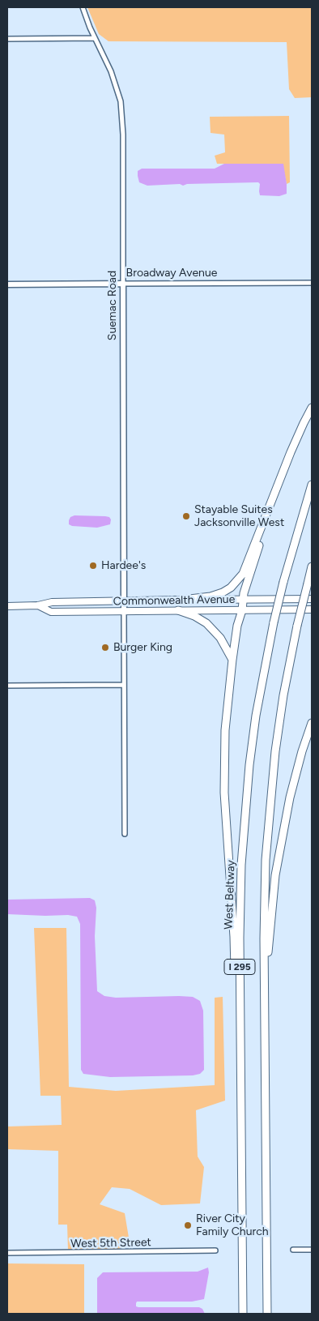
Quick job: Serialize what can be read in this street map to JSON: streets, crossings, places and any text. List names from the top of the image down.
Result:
{
  "streets": {
    "highway": ["West Beltway", "I 295"],
    "main road": ["Commonwealth Avenue"],
    "street": ["Broadway Avenue", "Suemac Road", "West 5th Street"]
  },
  "crossings": [
    ["Broadway Avenue", "Suemac Road"],
    ["Suemac Road", "Commonwealth Avenue"]
  ],
  "places": [
    "Stayable Suites Jacksonville West",
    "Hardee's",
    "Burger King",
    "River City Family Church"
  ]
}
